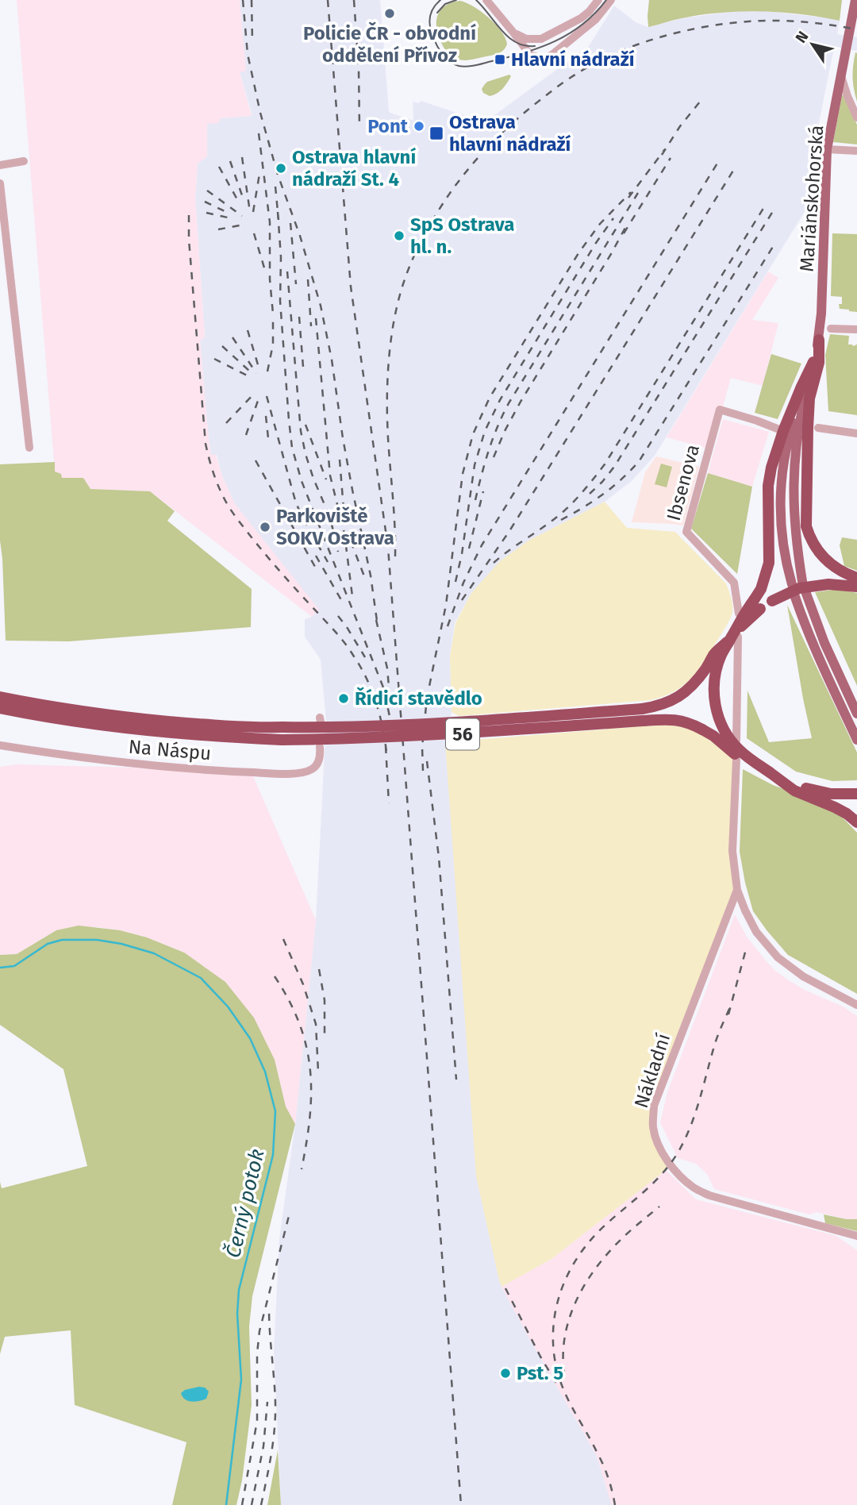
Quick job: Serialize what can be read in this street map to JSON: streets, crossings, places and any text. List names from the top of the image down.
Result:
{
  "streets": {
    "highway": ["56"],
    "main road": ["Mariánskohorská"],
    "street": ["Ibsenova", "Na Náspu", "Nákladní"]
  },
  "water": ["Černý potok"],
  "places": {
    "other": [
      "Policie ČR - obvodní oddělení Přívoz",
      "Pont",
      "Ostrava hlavní nádraží St. 4",
      "SpS Ostrava hl. n.",
      "Parkoviště SOKV Ostrava",
      "Řídicí stavědlo",
      "Pst. 5"
    ],
    "transit": ["Hlavní nádraží", "Ostrava hlavní nádraží"]
  },
  "north": "top left"
}
